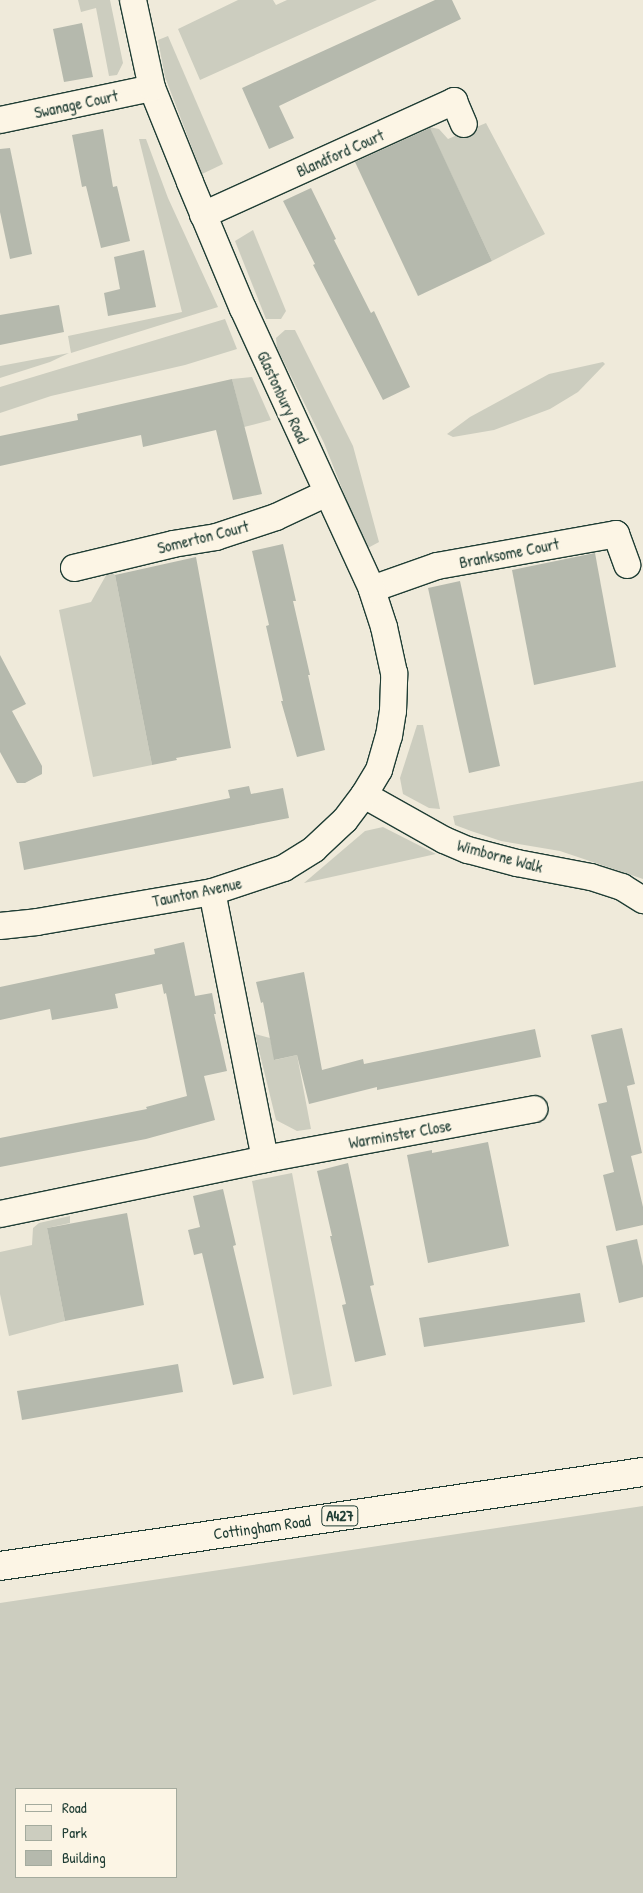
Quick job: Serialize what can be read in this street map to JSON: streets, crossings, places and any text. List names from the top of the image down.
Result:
{
  "streets": {
    "highway": ["A427", "Cottingham Road"],
    "street": [
      "Swanage Court",
      "Blandford Court",
      "Glastonbury Road",
      "Somerton Court",
      "Branksome Court",
      "Wimborne Walk",
      "Taunton Avenue",
      "Warminster Close"
    ]
  },
  "crossings": [
    ["Swanage Court", "Glastonbury Road"],
    ["Blandford Court", "Glastonbury Road"],
    ["Glastonbury Road", "Somerton Court"],
    ["Glastonbury Road", "Branksome Court"],
    ["Glastonbury Road", "Wimborne Walk"],
    ["Glastonbury Road", "Taunton Avenue"],
    ["Wimborne Walk", "Taunton Avenue"]
  ],
  "legend": ["Road", "Park", "Building"]
}
